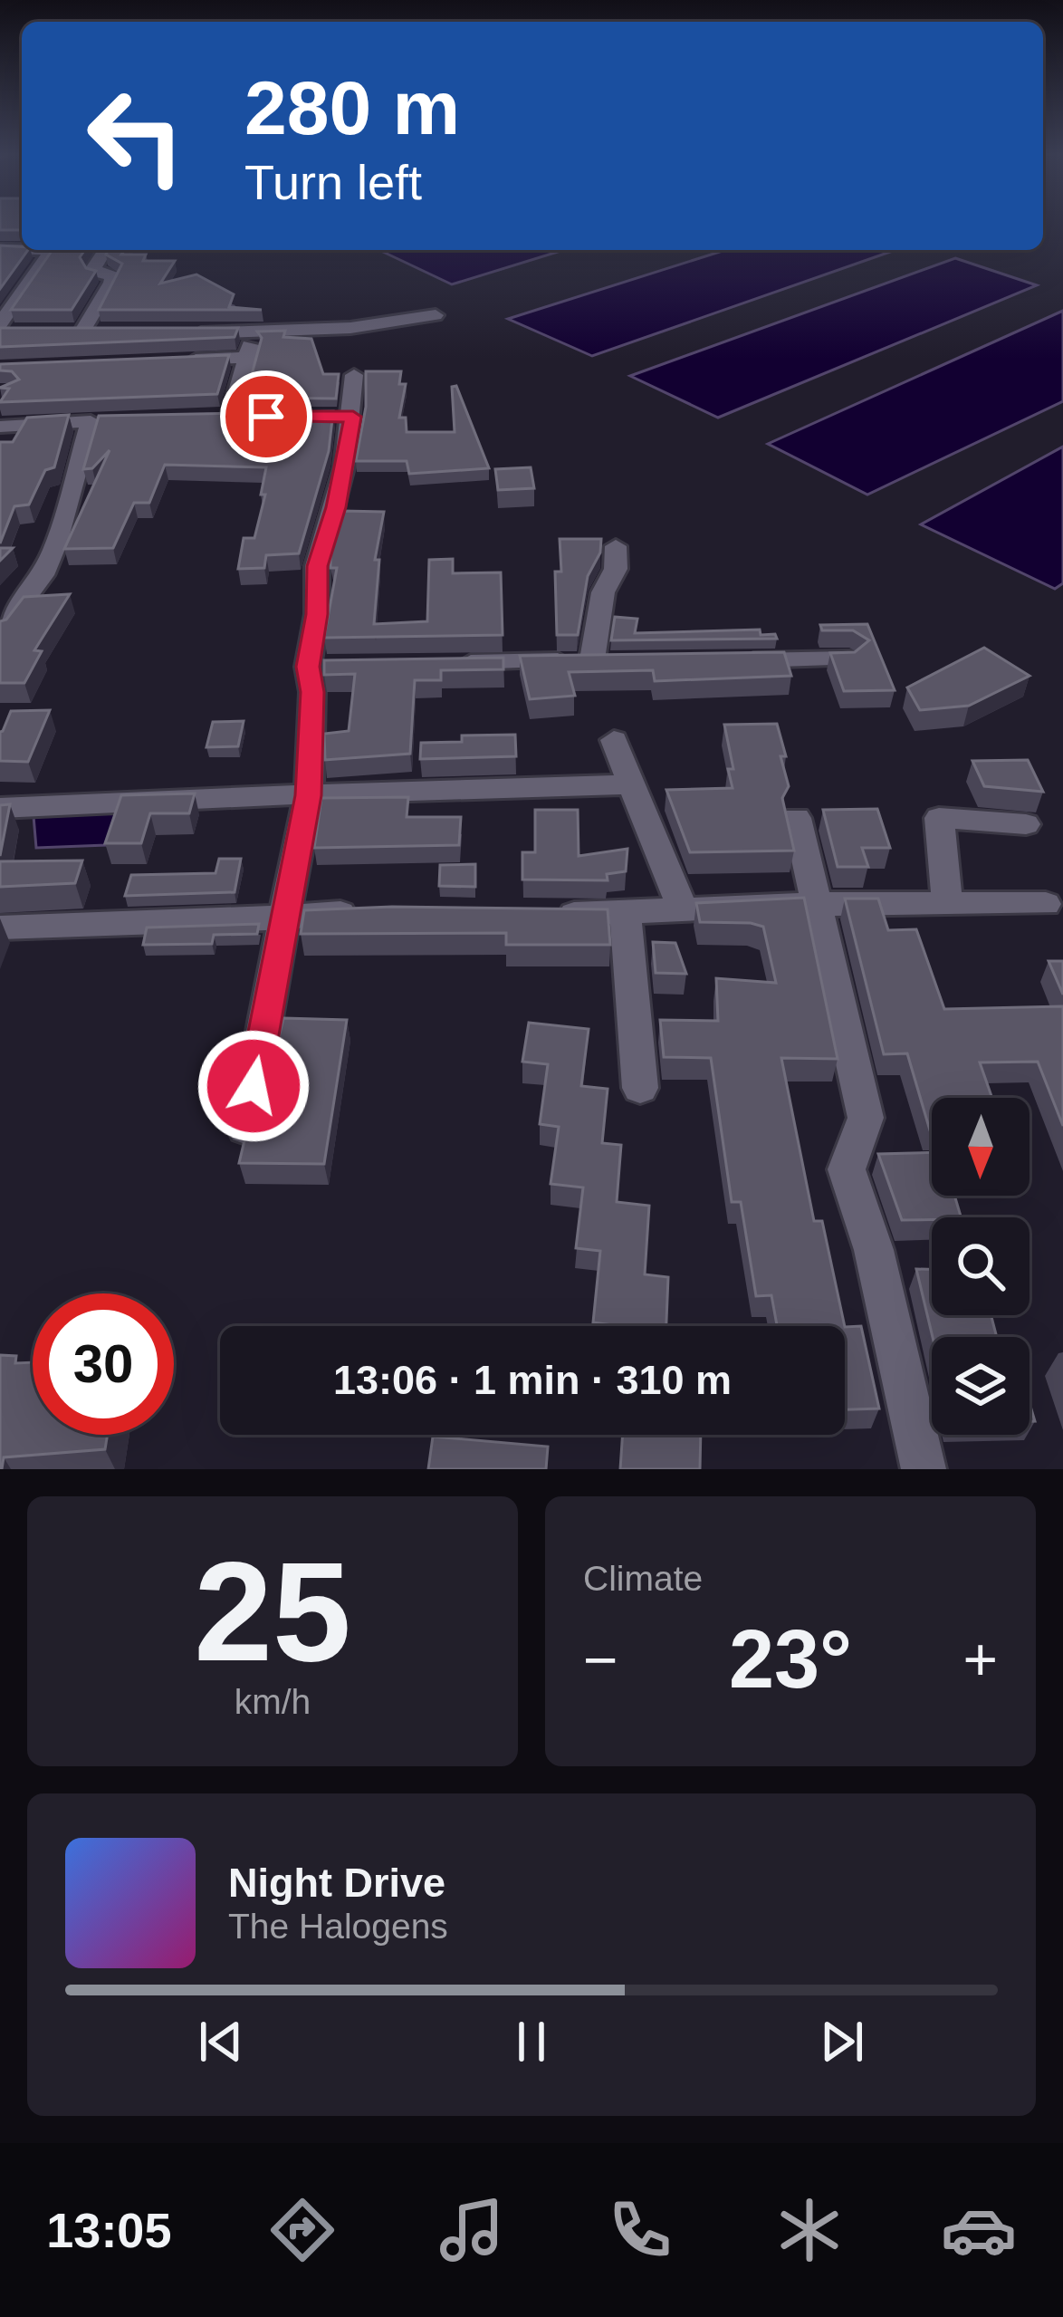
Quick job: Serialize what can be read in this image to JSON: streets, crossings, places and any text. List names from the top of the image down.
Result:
{
  "north": "bottom",
  "page": {
    "turn": ["280 m", "Turn left"],
    "limit": "30",
    "trip": "13:06 · 1 min · 310 m",
    "tile": [
      ["25", "km/h"],
      "Climate"
    ],
    "heat": ["−", "23°", "+"],
    "song": ["Night Drive", "The Halogens"],
    "tabs": "13:05"
  }
}
